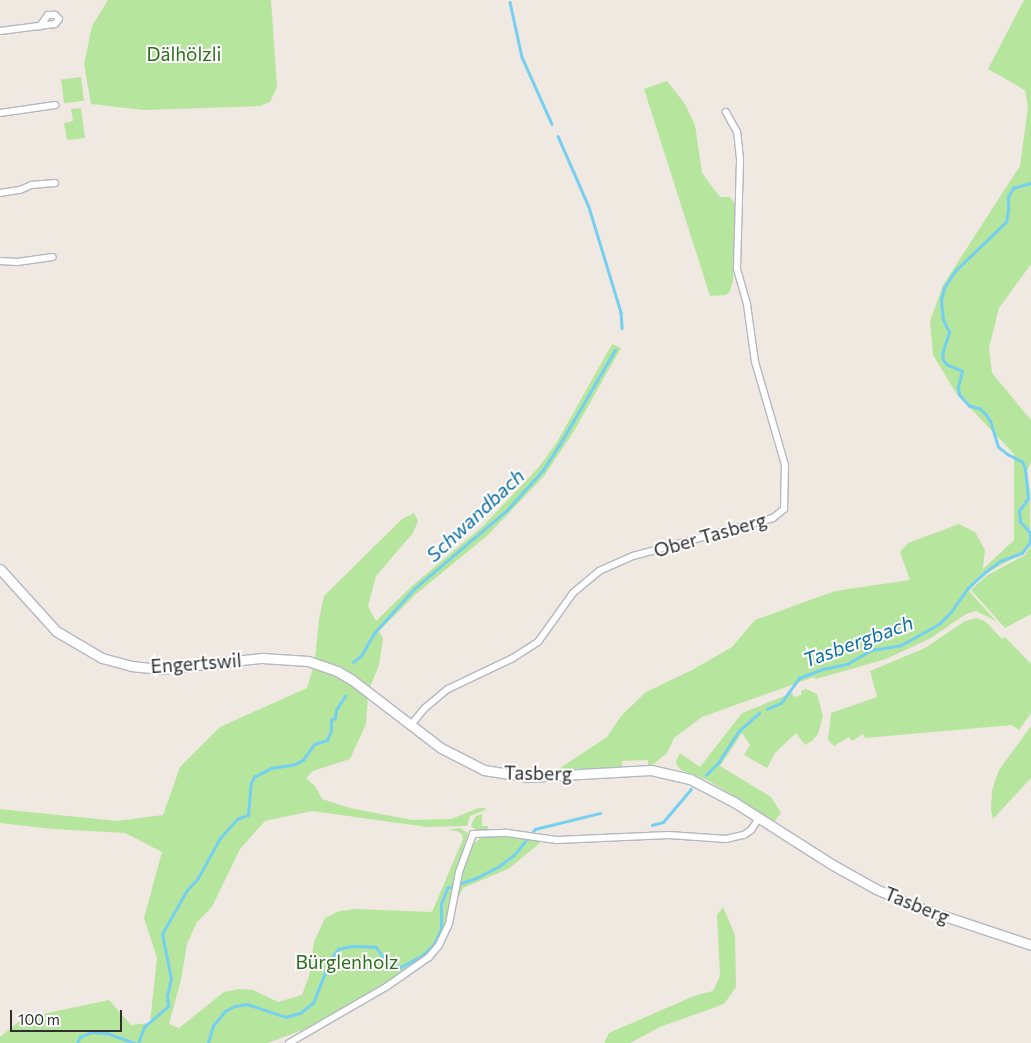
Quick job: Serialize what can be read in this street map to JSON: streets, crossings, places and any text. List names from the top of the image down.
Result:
{
  "streets": {
    "main road": ["Engertswil", "Tasberg"],
    "street": ["Ober Tasberg"]
  },
  "crossings": [
    ["Ober Tasberg", "Tasberg"],
    ["Engertswil", "Tasberg"]
  ],
  "water": ["Schwandbach", "Tasbergbach"],
  "parks": ["Dälhölzli", "Bürglenholz"],
  "scale_bar": "100 m"
}
